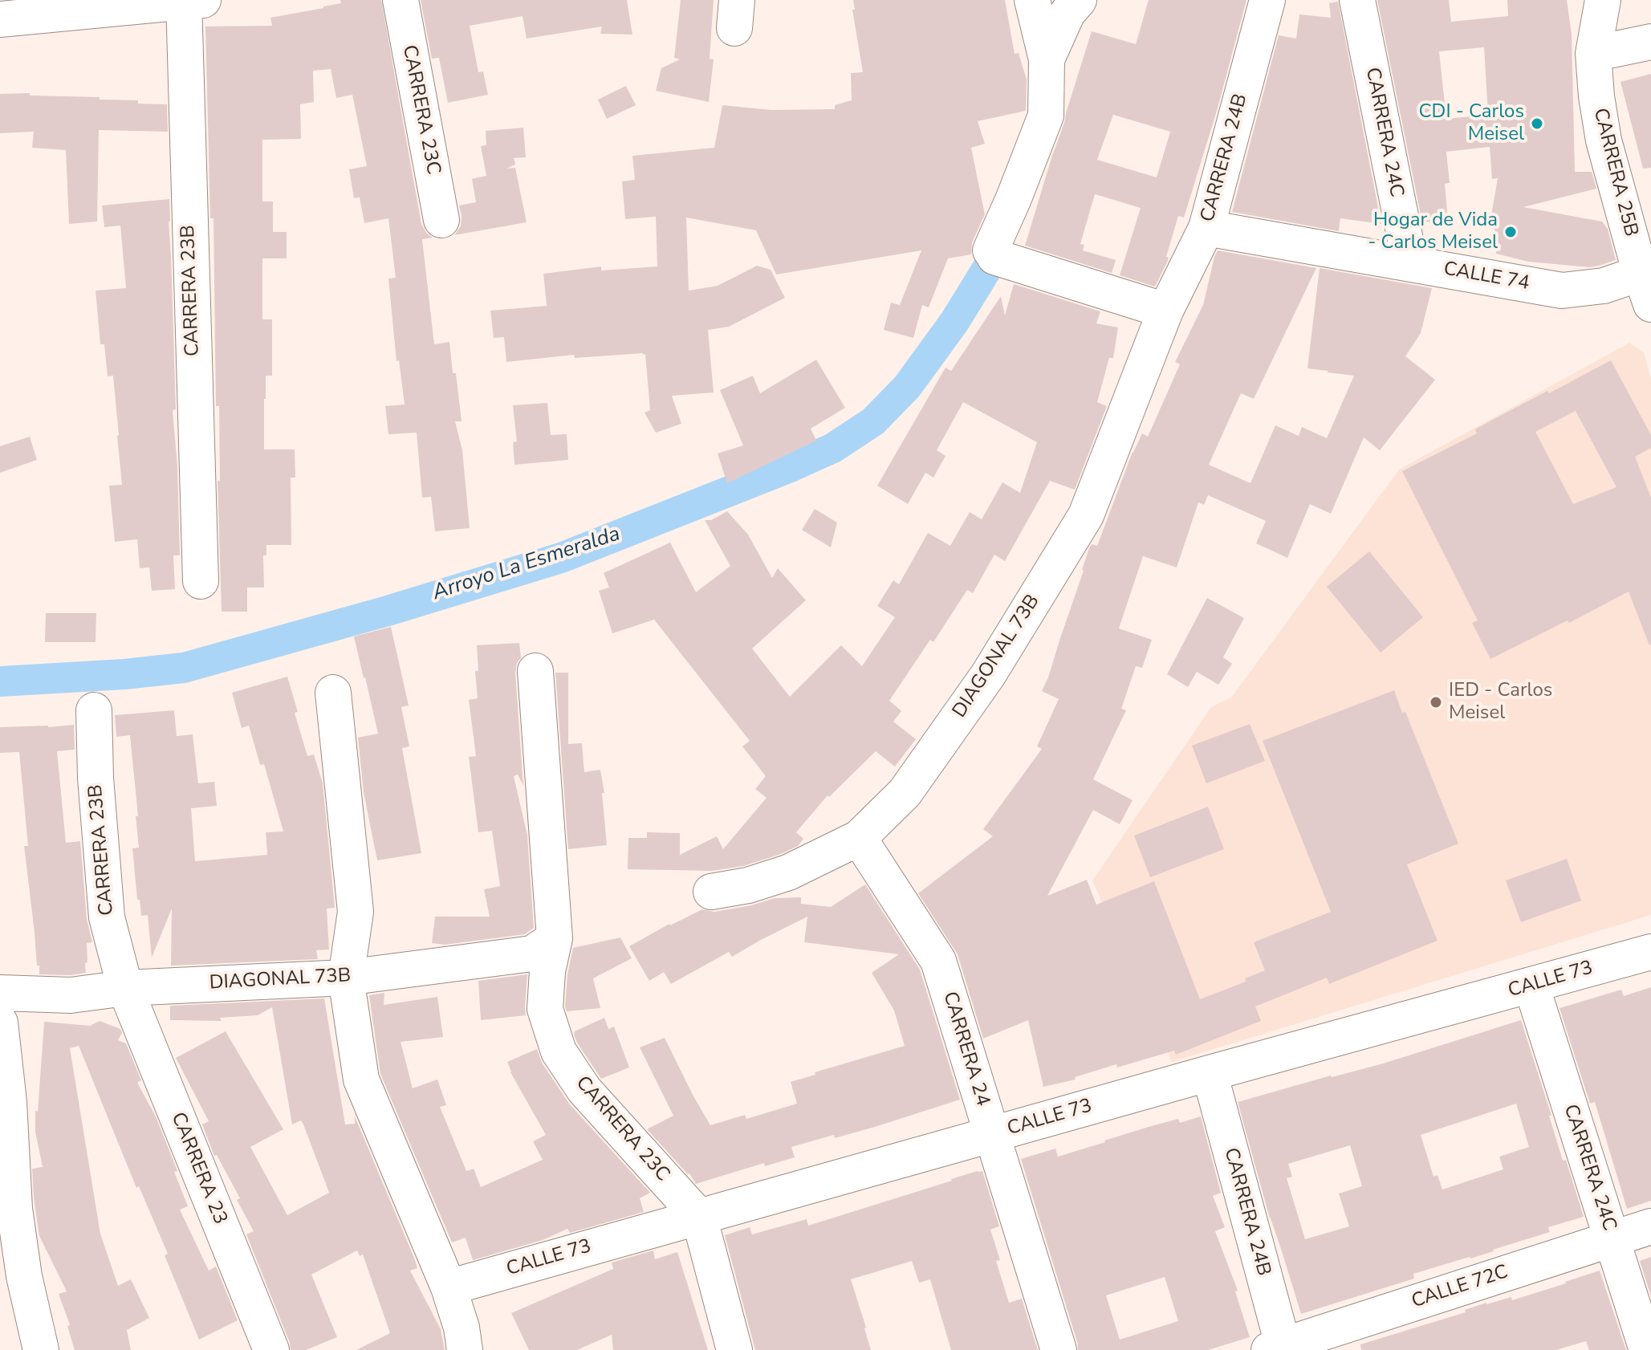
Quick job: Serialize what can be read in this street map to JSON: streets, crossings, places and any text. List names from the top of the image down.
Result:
{
  "streets": {
    "street": [
      "CARRERA 23C",
      "CARRERA 24C",
      "CARRERA 24B",
      "CARRERA 25B",
      "CALLE 74",
      "CARRERA 23B",
      "DIAGONAL 73B",
      "CALLE 73",
      "CARRERA 24",
      "CARRERA 23",
      "CALLE 72C"
    ]
  },
  "crossings": [
    ["CARRERA 23C", "DIAGONAL 73B"],
    ["CARRERA 23C", "CALLE 73"],
    ["CARRERA 24C", "CALLE 74"],
    ["CARRERA 24C", "CALLE 73"],
    ["CARRERA 24C", "CALLE 72C"],
    ["CARRERA 24B", "CALLE 74"],
    ["CARRERA 24B", "DIAGONAL 73B"],
    ["CARRERA 24B", "CALLE 73"],
    ["CARRERA 24B", "CALLE 72C"],
    ["CARRERA 25B", "CALLE 74"],
    ["CARRERA 23B", "DIAGONAL 73B"],
    ["CARRERA 23B", "CARRERA 23"],
    ["DIAGONAL 73B", "CARRERA 24"],
    ["DIAGONAL 73B", "CARRERA 23"],
    ["CALLE 73", "CARRERA 24"]
  ],
  "water": ["Arroyo La Esmeralda"],
  "places": ["CDI - Carlos Meisel", "Hogar de Vida - Carlos Meisel", "IED - Carlos Meisel"]
}
